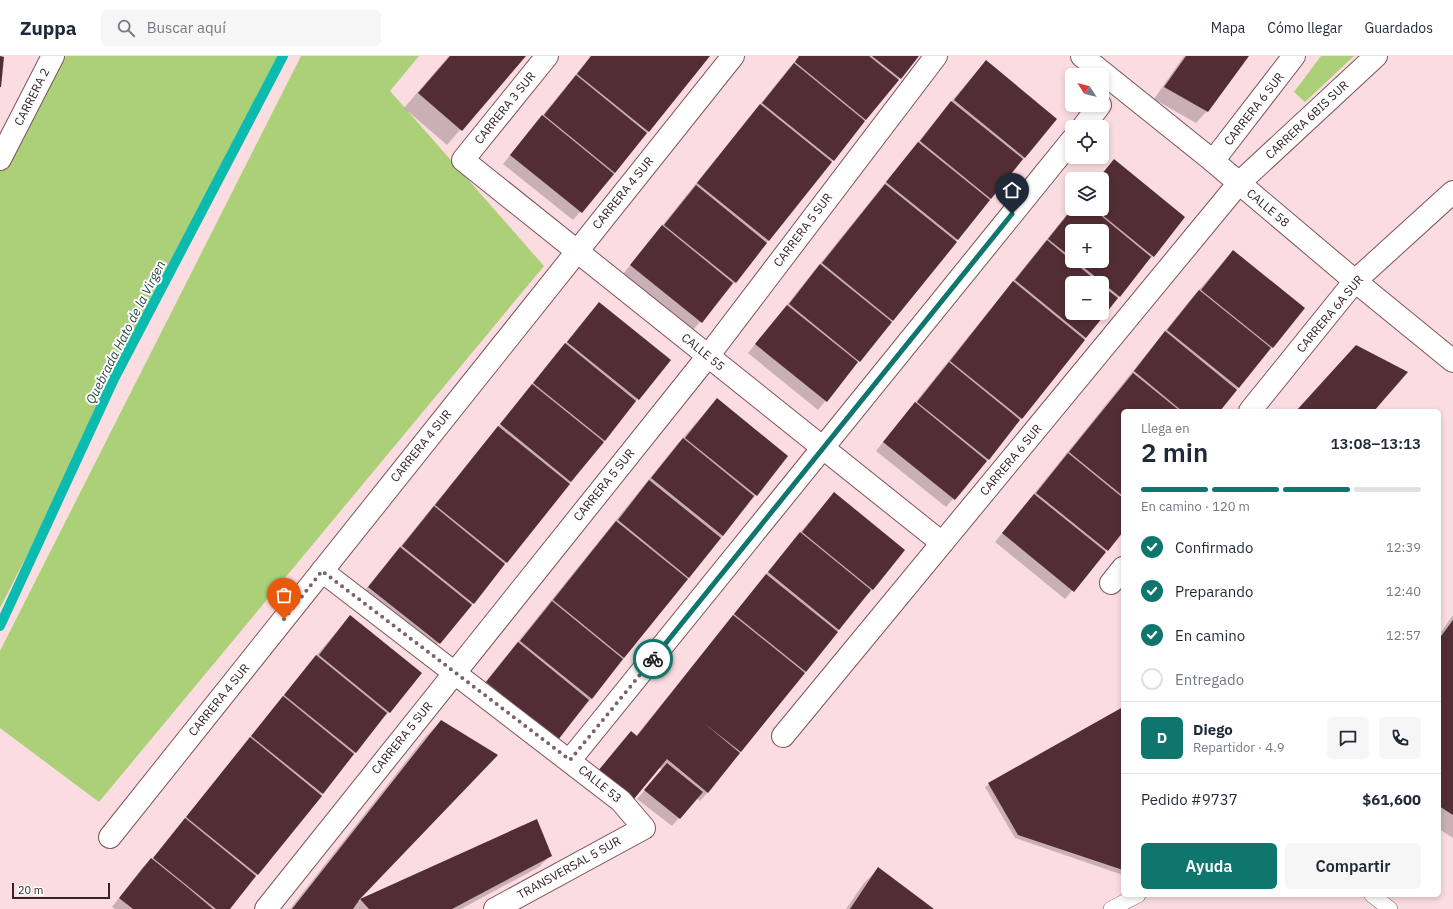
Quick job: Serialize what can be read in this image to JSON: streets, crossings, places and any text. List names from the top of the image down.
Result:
{
  "streets": {
    "street": [
      "CARRERA 2",
      "CARRERA 3 SUR",
      "CARRERA 6 SUR",
      "CARRERA 6BIS SUR",
      "CARRERA 4 SUR",
      "CALLE 58",
      "CARRERA 5 SUR",
      "CARRERA 6A SUR",
      "CALLE 55",
      "CALLE 53",
      "TRANSVERSAL 5 SUR"
    ]
  },
  "crossings": [
    ["CARRERA 3 SUR", "CALLE 55"],
    ["CARRERA 6 SUR", "CARRERA 6BIS SUR"],
    ["CARRERA 6 SUR", "CALLE 58"],
    ["CARRERA 6 SUR", "CALLE 55"],
    ["CARRERA 6BIS SUR", "CALLE 58"],
    ["CARRERA 4 SUR", "CALLE 55"],
    ["CARRERA 4 SUR", "CALLE 53"],
    ["CALLE 58", "CARRERA 6A SUR"],
    ["CARRERA 5 SUR", "CALLE 55"],
    ["CARRERA 5 SUR", "CALLE 53"],
    ["CALLE 53", "TRANSVERSAL 5 SUR"]
  ],
  "water": ["Quebrada Hato de la Virgen"],
  "scale_bar": "20 m",
  "north": "top left",
  "page": {
    "header": "Zuppa",
    "search": "Buscar aquí",
    "nav": ["Mapa", "Cómo llegar", "Guardados"],
    "map_buttons": ["+", "−"],
    "heading": ["2 min", "Llega en", "13:08–13:13"],
    "panel": [
      "Diego",
      "Repartidor · 4.9",
      "Pedido #9737",
      "$61,600"
    ],
    "bar": "En camino · 120 m",
    "list": [
      ["Confirmado", "12:39"],
      ["Preparando", "12:40"],
      ["En camino", "12:57"],
      "Entregado"
    ],
    "round": "D",
    "buttons": ["Ayuda", "Compartir"],
    "scale": "20 m"
  }
}
